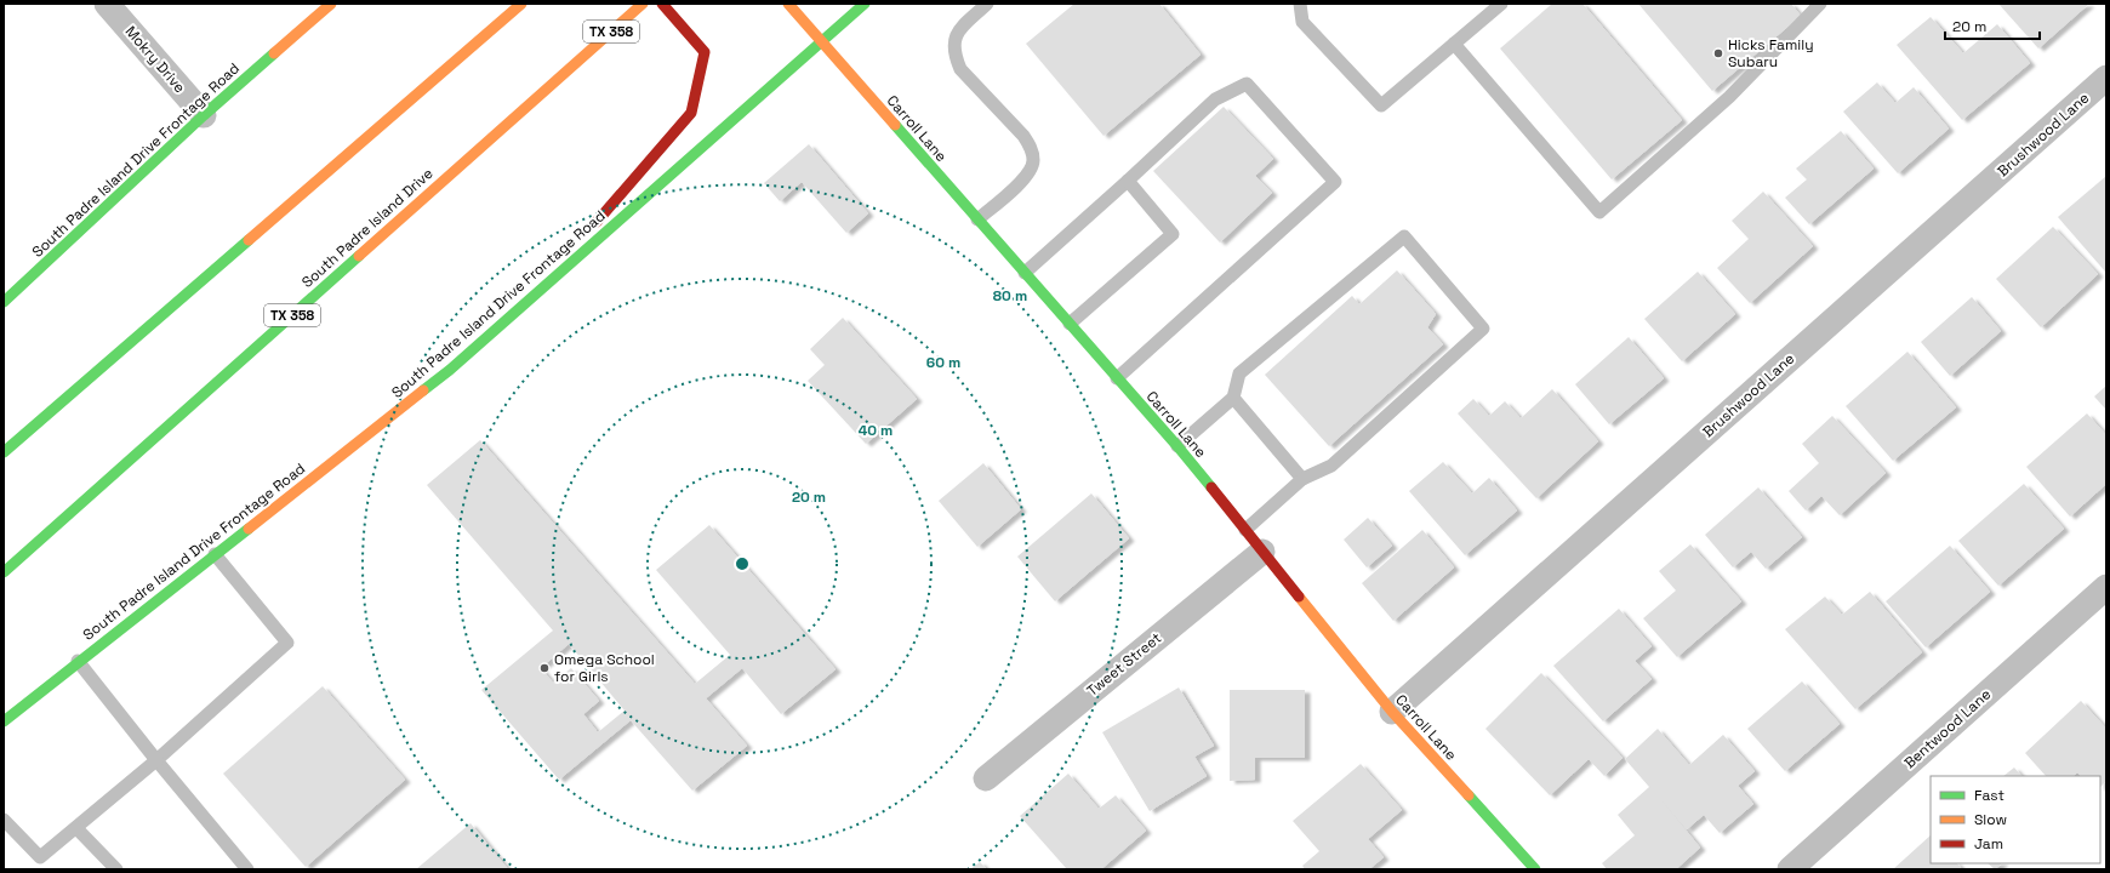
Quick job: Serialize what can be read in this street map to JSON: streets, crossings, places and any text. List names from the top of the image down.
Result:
{
  "streets": {
    "main road": [
      "TX 358",
      "Carroll Lane",
      "South Padre Island Drive Frontage Road",
      "South Padre Island Drive"
    ],
    "street": [
      "Mokry Drive",
      "Brushwood Lane",
      "Tweet Street",
      "Bentwood Lane"
    ]
  },
  "crossings": [
    ["Mokry Drive", "South Padre Island Drive Frontage Road"],
    ["Carroll Lane", "Brushwood Lane"],
    ["Carroll Lane", "South Padre Island Drive Frontage Road"],
    ["Carroll Lane", "Tweet Street"]
  ],
  "places": ["Hicks Family Subaru", "Omega School for Girls"],
  "legend": ["Fast", "Slow", "Jam"],
  "scale_bar": "20 m",
  "rings": [
    "80 m",
    "60 m",
    "40 m",
    "20 m"
  ]
}
